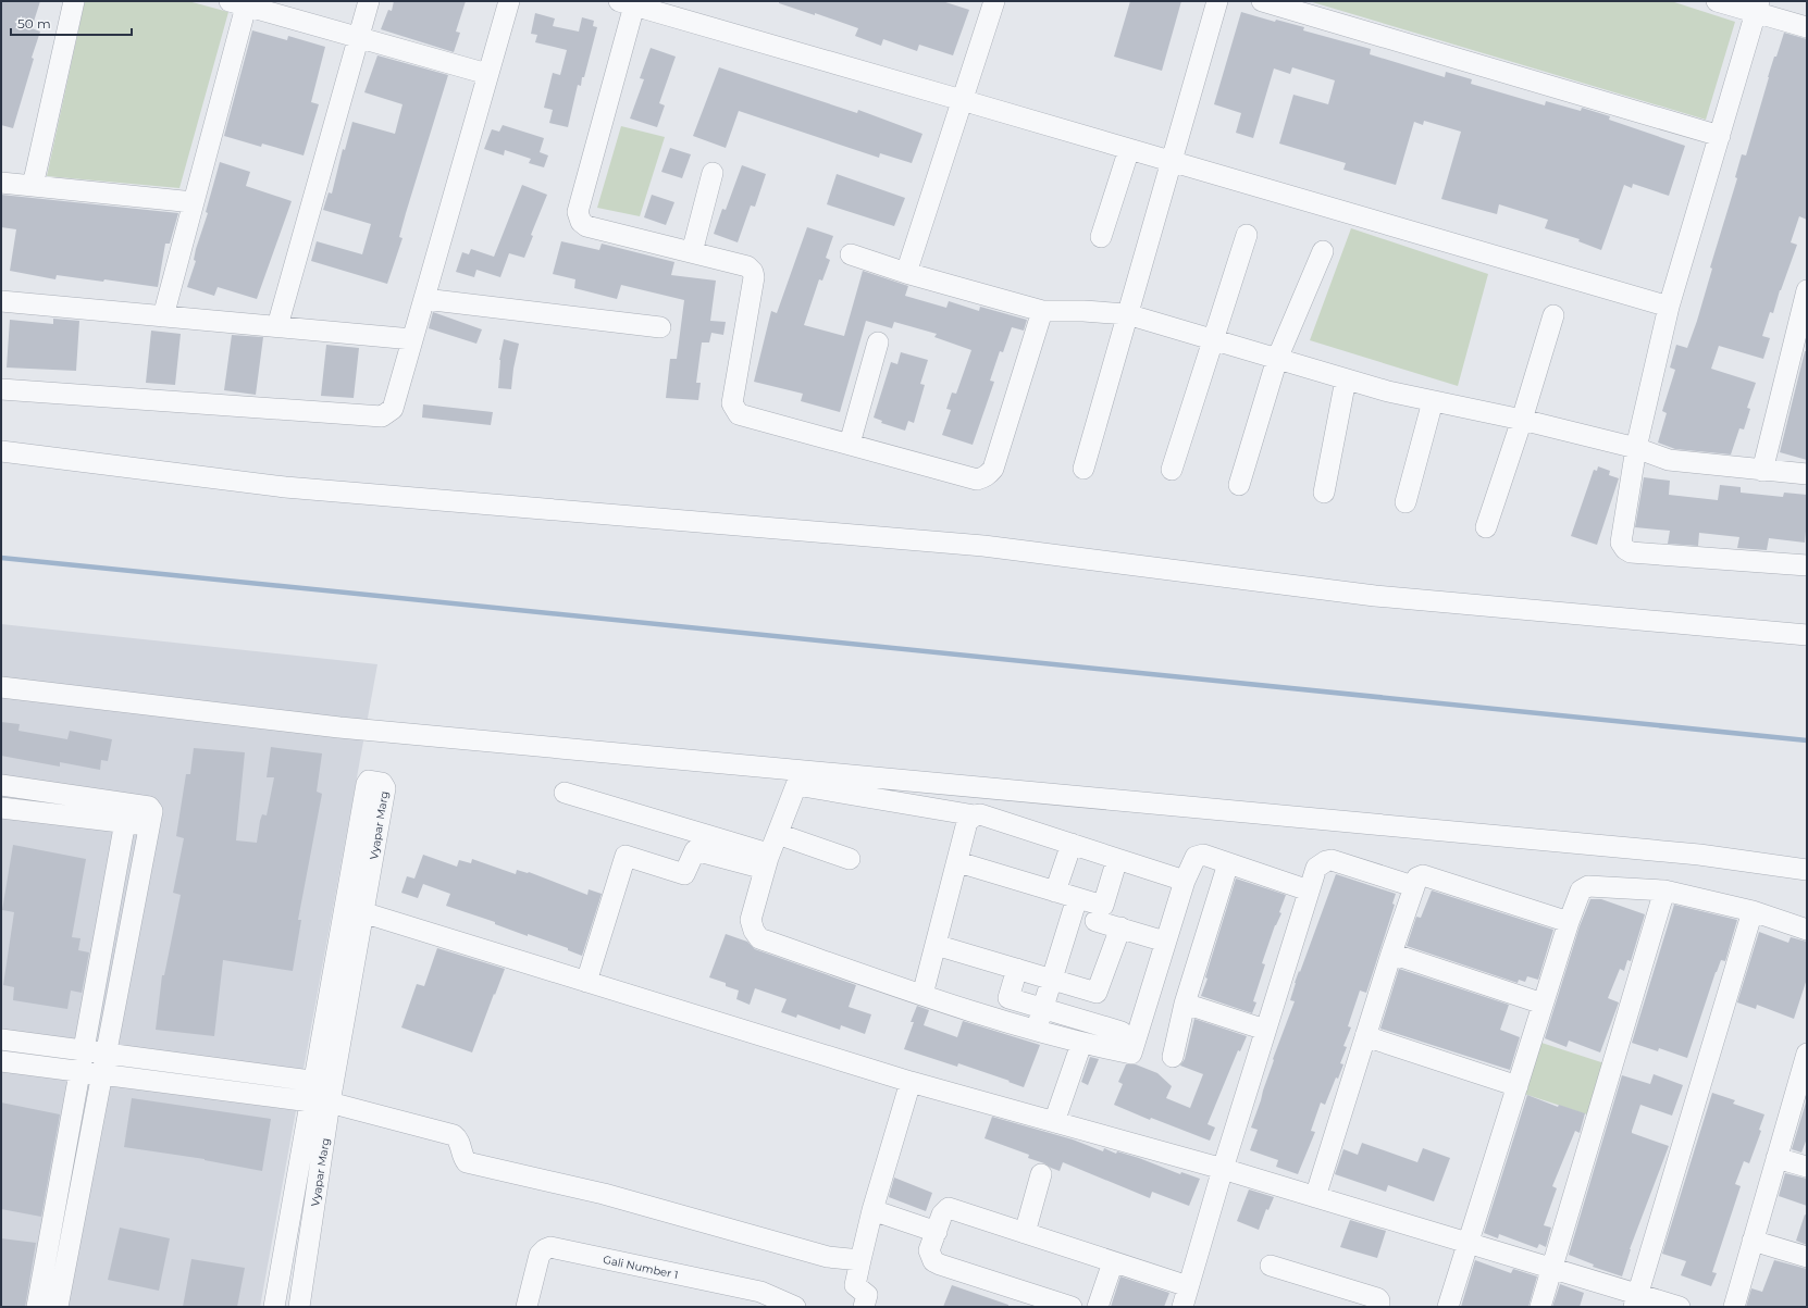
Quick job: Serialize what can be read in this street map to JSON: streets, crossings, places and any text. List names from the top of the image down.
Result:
{
  "streets": {
    "street": ["Vyapar Marg", "Gali Number 1"]
  },
  "scale_bar": "50 m"
}
